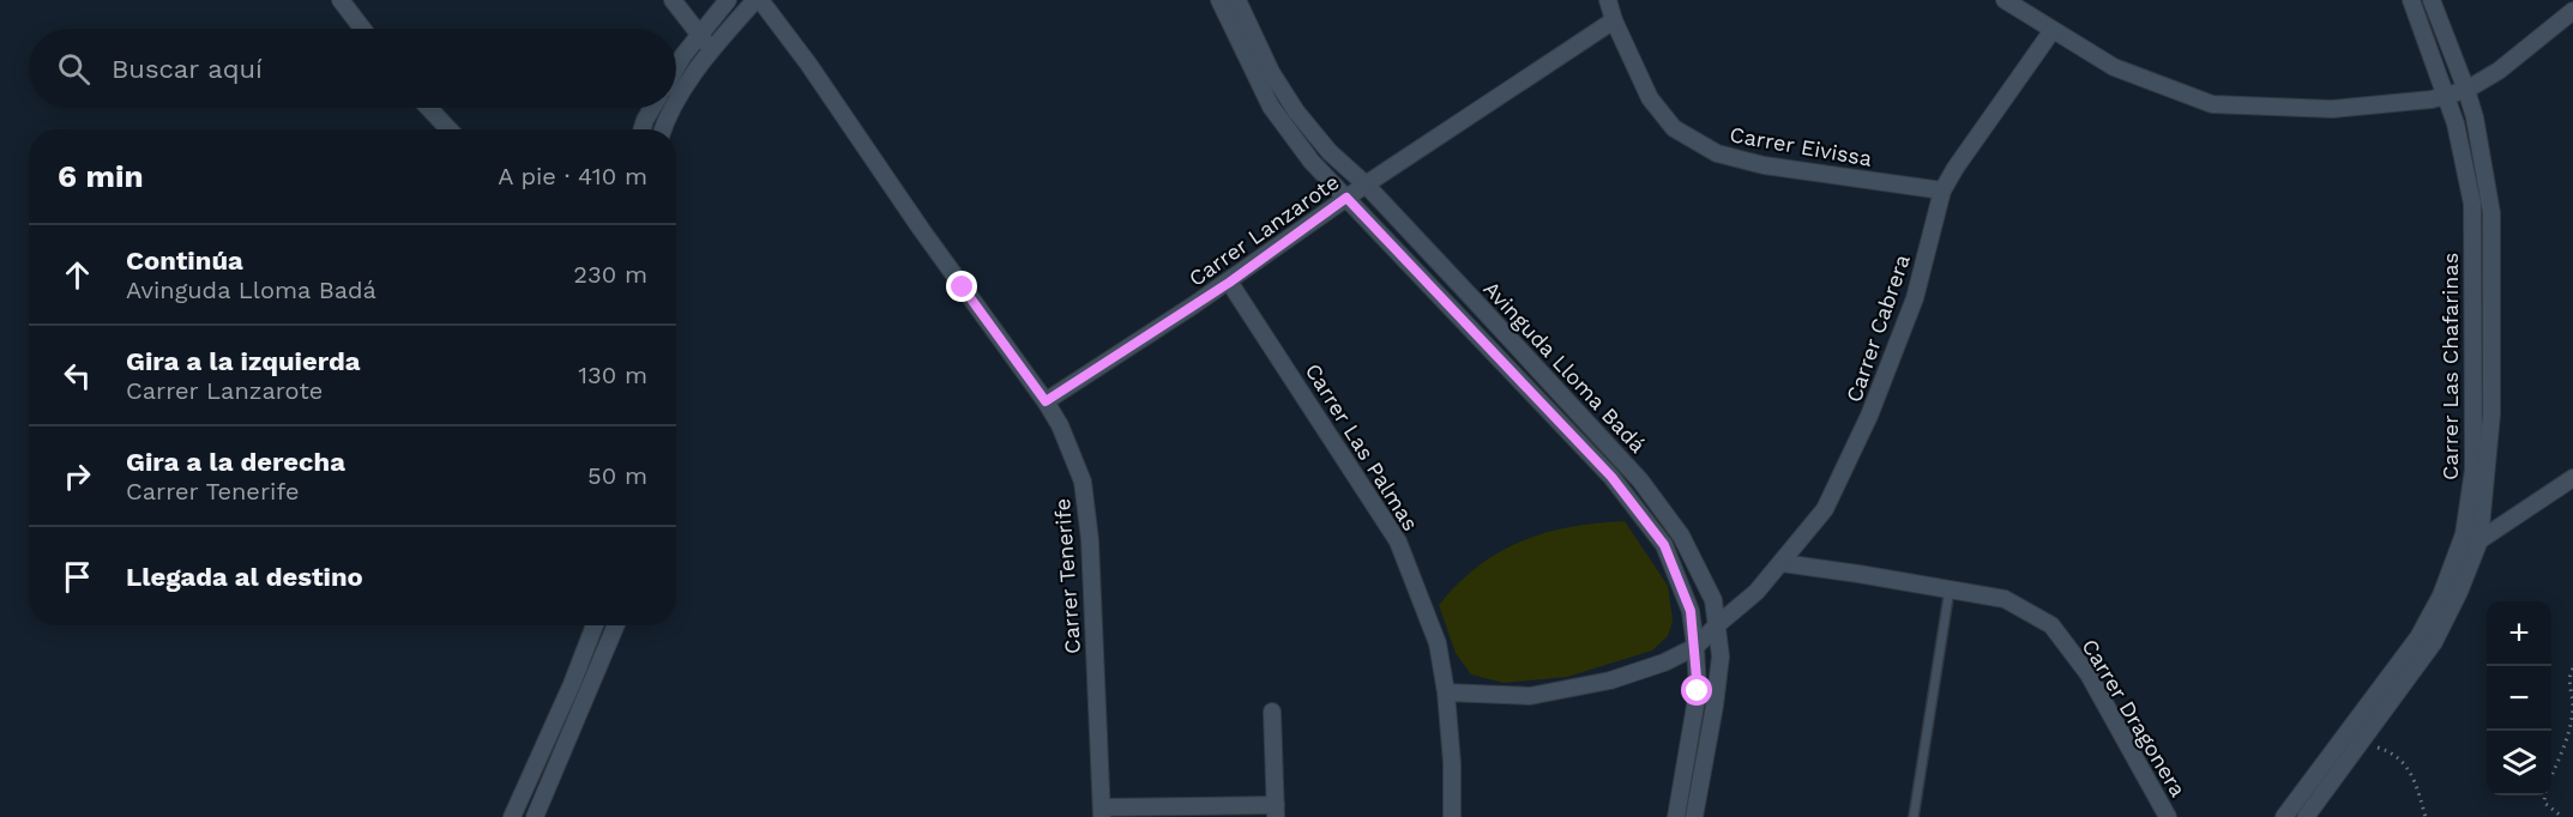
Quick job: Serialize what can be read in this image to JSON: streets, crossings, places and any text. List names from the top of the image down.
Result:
{
  "streets": {
    "street": [
      "Carrer Eivissa",
      "Carrer Lanzarote",
      "Carrer Cabrera",
      "Avinguda Lloma Badá",
      "Carrer Las Chafarinas",
      "Carrer Las Palmas",
      "Carrer Tenerife",
      "Carrer Dragonera"
    ]
  },
  "crossings": [
    ["Carrer Eivissa", "Carrer Lanzarote"],
    ["Carrer Eivissa", "Carrer Cabrera"],
    ["Carrer Lanzarote", "Avinguda Lloma Badá"],
    ["Carrer Lanzarote", "Carrer Las Palmas"],
    ["Carrer Lanzarote", "Carrer Tenerife"],
    ["Carrer Cabrera", "Avinguda Lloma Badá"],
    ["Carrer Cabrera", "Carrer Las Palmas"],
    ["Carrer Cabrera", "Carrer Dragonera"]
  ],
  "page": {
    "search": "Buscar aquí",
    "heading": ["6 min", "A pie · 410 m"],
    "list": [
      ["Continúa", "Avinguda Lloma Badá", "230 m"],
      ["Gira a la izquierda", "Carrer Lanzarote", "130 m"],
      ["Gira a la derecha", "Carrer Tenerife", "50 m"],
      "Llegada al destino"
    ],
    "map_buttons": ["+", "−"]
  }
}
